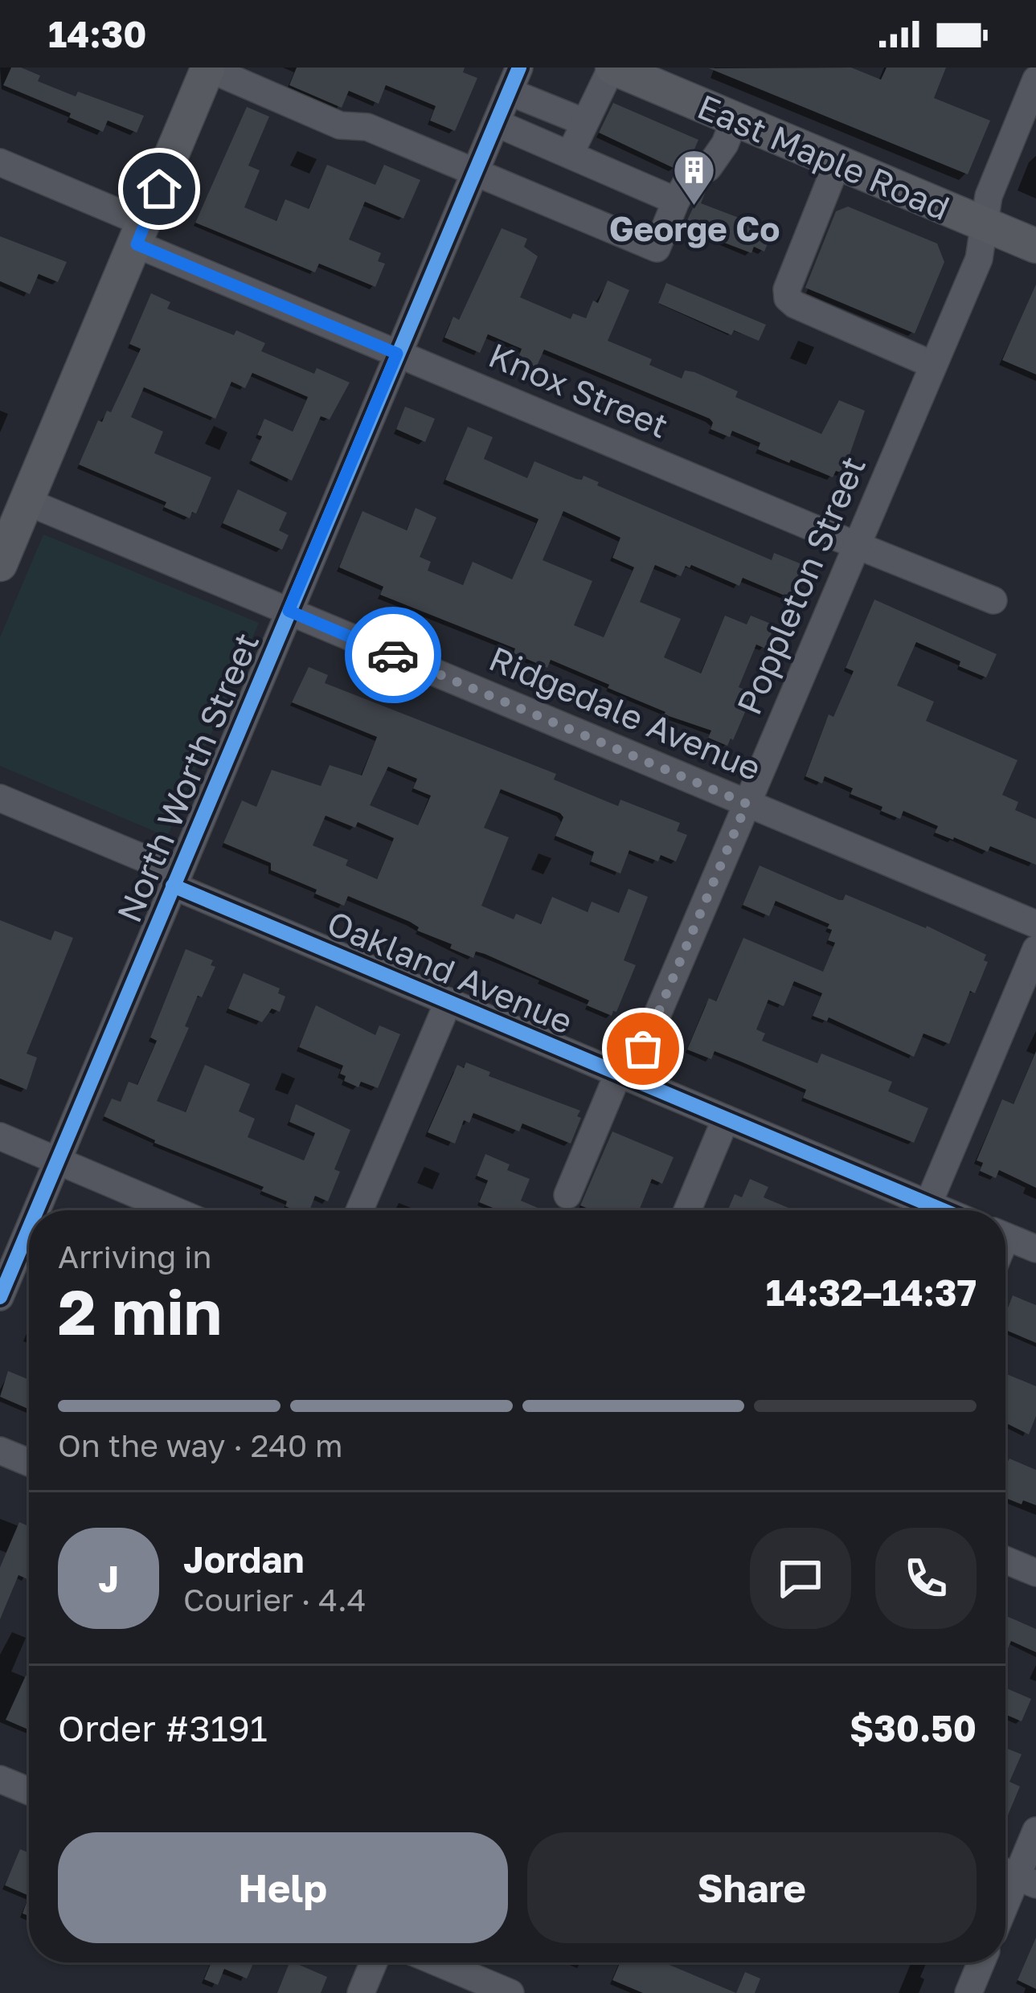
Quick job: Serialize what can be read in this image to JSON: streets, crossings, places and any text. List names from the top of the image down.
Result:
{
  "streets": {
    "main road": ["East Maple Road"],
    "street": [
      "Knox Street",
      "Poppleton Street",
      "Ridgedale Avenue",
      "North Worth Street",
      "Oakland Avenue"
    ]
  },
  "crossings": [
    ["East Maple Road", "Poppleton Street"],
    ["Knox Street", "Poppleton Street"],
    ["Knox Street", "North Worth Street"],
    ["Poppleton Street", "Ridgedale Avenue"],
    ["Poppleton Street", "Oakland Avenue"],
    ["Ridgedale Avenue", "North Worth Street"],
    ["North Worth Street", "Oakland Avenue"]
  ],
  "places": {
    "building": ["George Co"]
  },
  "page": {
    "status": "14:30",
    "heading": ["2 min", "Arriving in", "14:32–14:37"],
    "panel": [
      "Jordan",
      "Courier · 4.4",
      "Order #3191",
      "$30.50"
    ],
    "bar": "On the way · 240 m",
    "round": "J",
    "buttons": ["Help", "Share"]
  }
}
